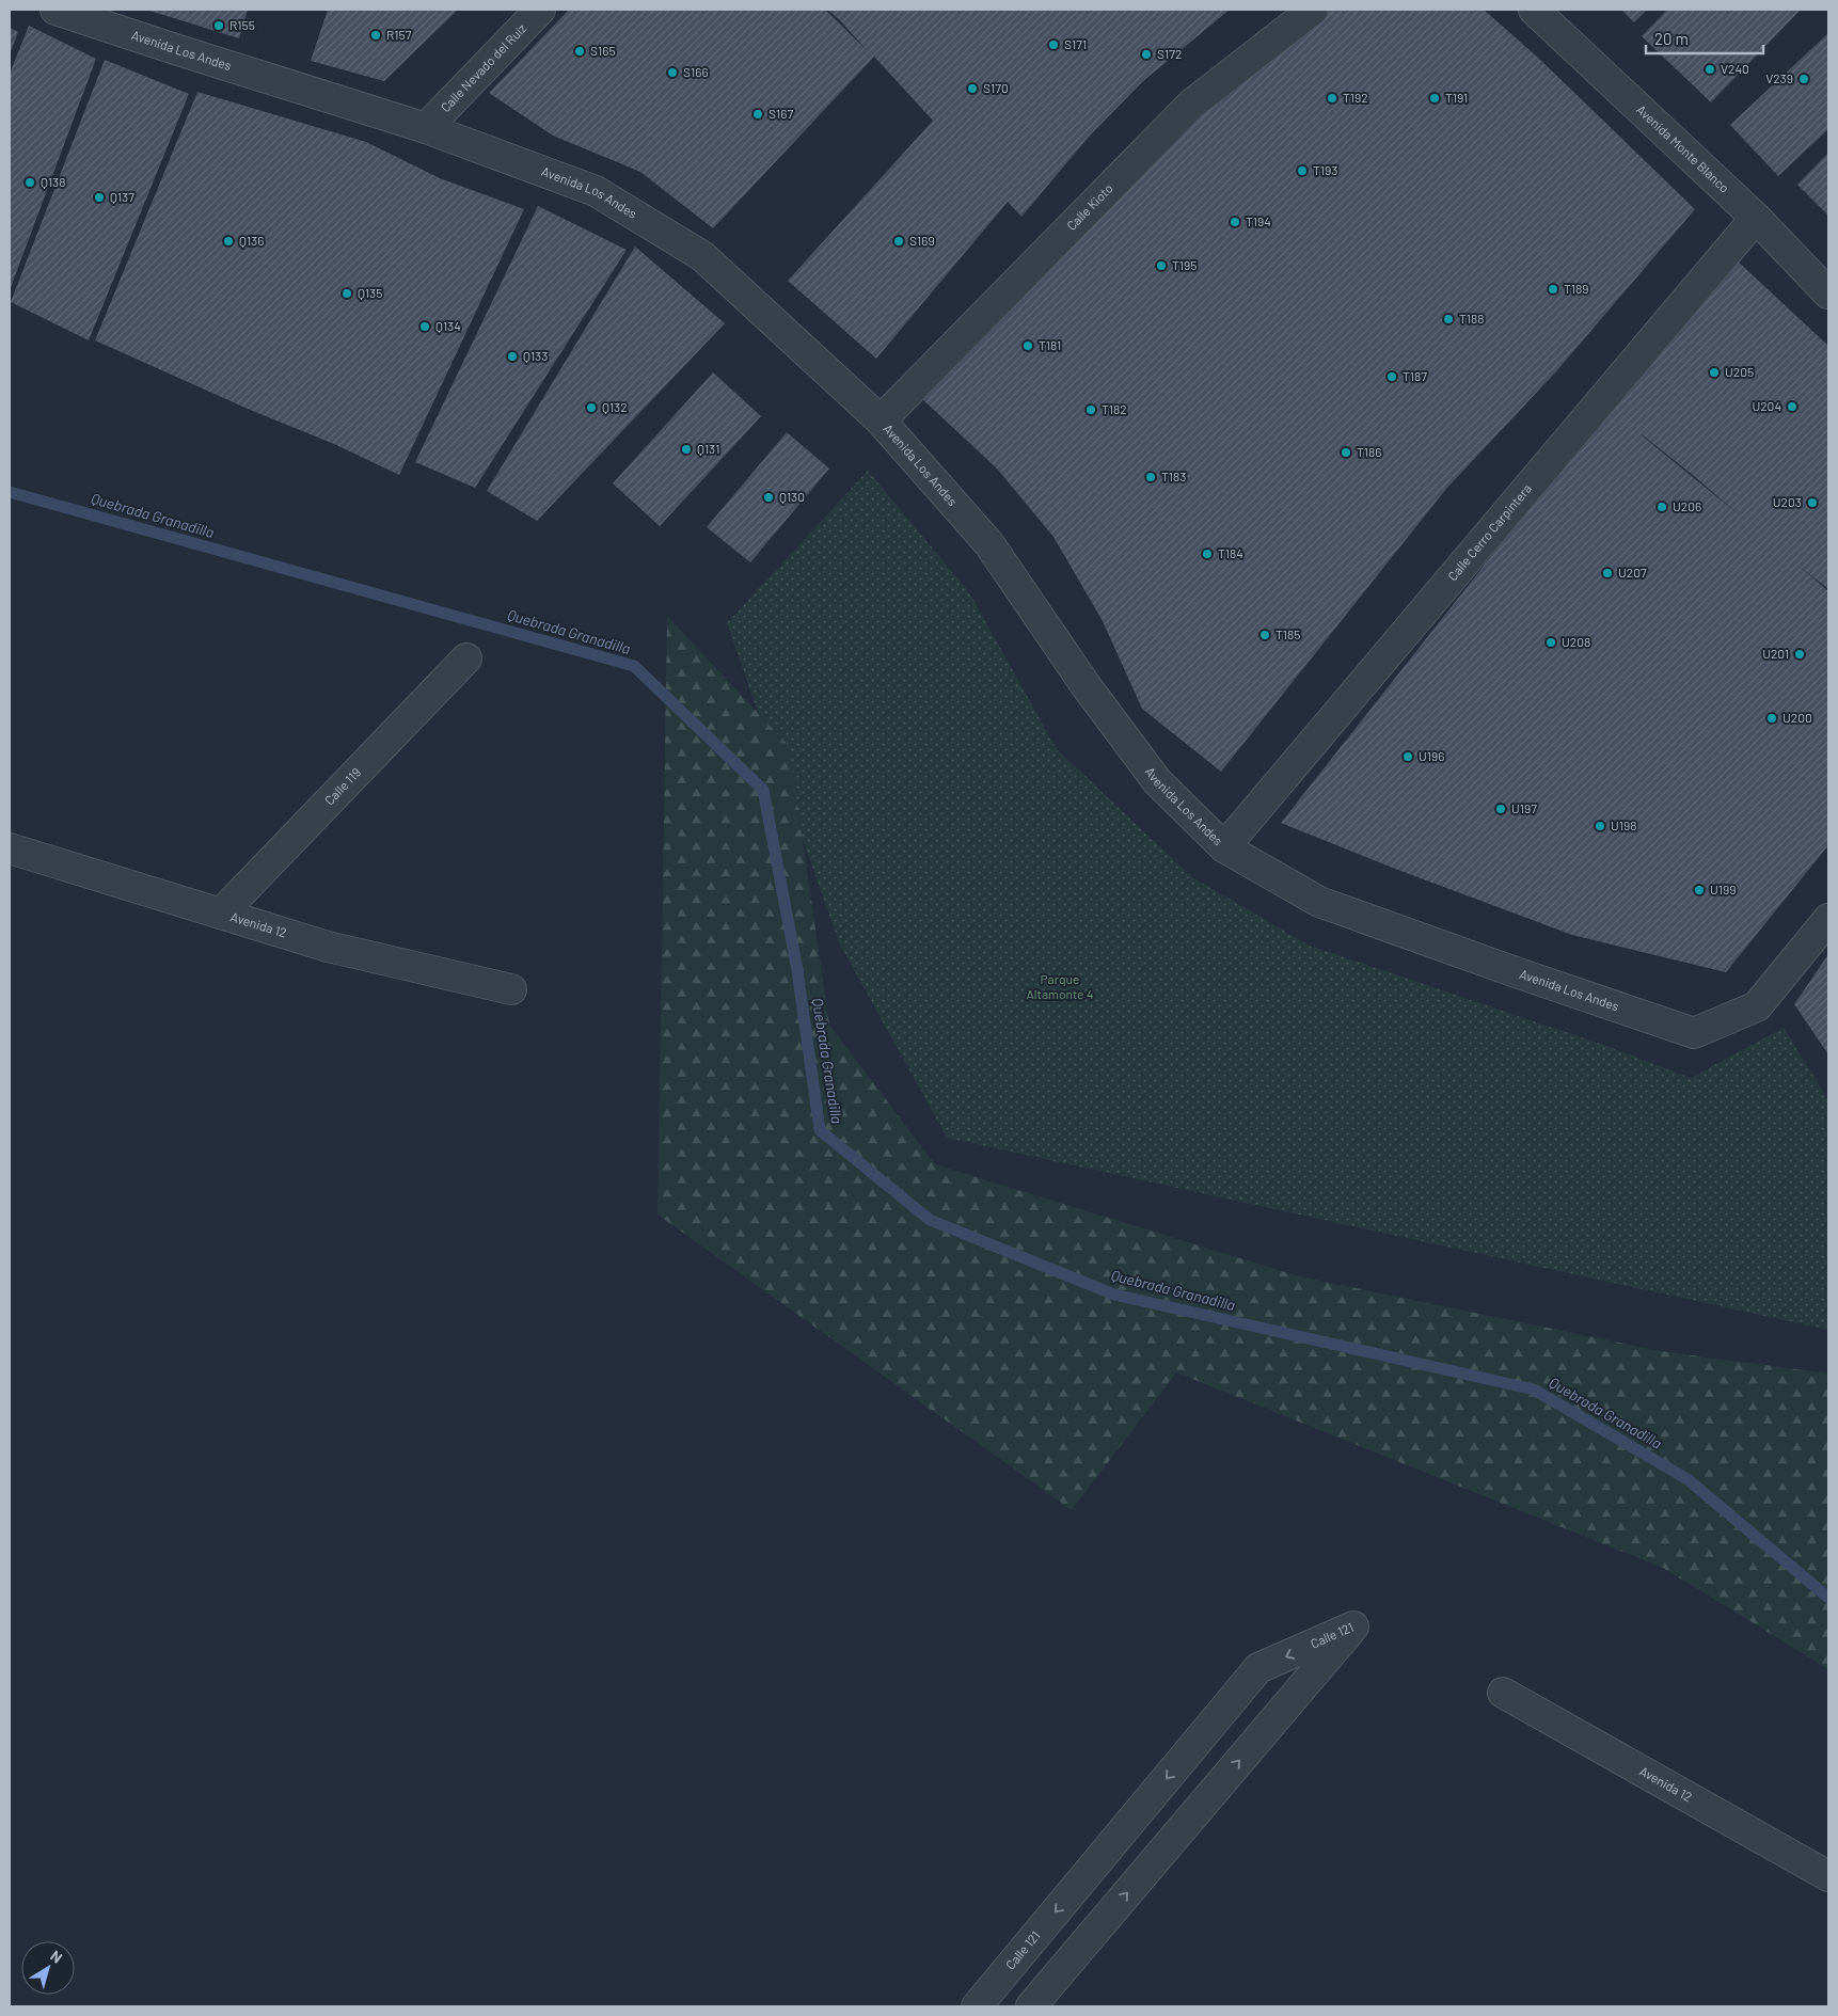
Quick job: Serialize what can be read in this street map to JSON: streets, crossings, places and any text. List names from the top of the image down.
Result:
{
  "streets": {
    "street": [
      "Avenida Los Andes",
      "Calle Nevado del Ruíz",
      "Avenida Monte Blanco",
      "Calle Kioto",
      "Calle Cerro Carpintera",
      "Calle 119",
      "Avenida 12",
      "Calle 121"
    ]
  },
  "crossings": [
    ["Avenida Los Andes", "Calle Nevado del Ruíz"],
    ["Avenida Los Andes", "Calle Kioto"],
    ["Avenida Los Andes", "Calle Cerro Carpintera"],
    ["Avenida Monte Blanco", "Calle Cerro Carpintera"],
    ["Calle 119", "Avenida 12"]
  ],
  "water": ["Quebrada Granadilla"],
  "parks": ["Parque Altamonte 4"],
  "places": [
    "R155",
    "R157",
    "S171",
    "S165",
    "S172",
    "V240",
    "S166",
    "V239",
    "S170",
    "T192",
    "T191",
    "S167",
    "T193",
    "Q138",
    "Q137",
    "T194",
    "Q136",
    "S169",
    "T195",
    "T189",
    "Q135",
    "T188",
    "Q134",
    "T181",
    "Q133",
    "U205",
    "T187",
    "U204",
    "Q132",
    "T182",
    "Q131",
    "T186",
    "T183",
    "Q130",
    "U203",
    "U206",
    "T184",
    "U207",
    "T185",
    "U208",
    "U201",
    "U200",
    "U196",
    "U197",
    "U198",
    "U199"
  ],
  "scale_bar": "20 m",
  "north": "top right"
}
